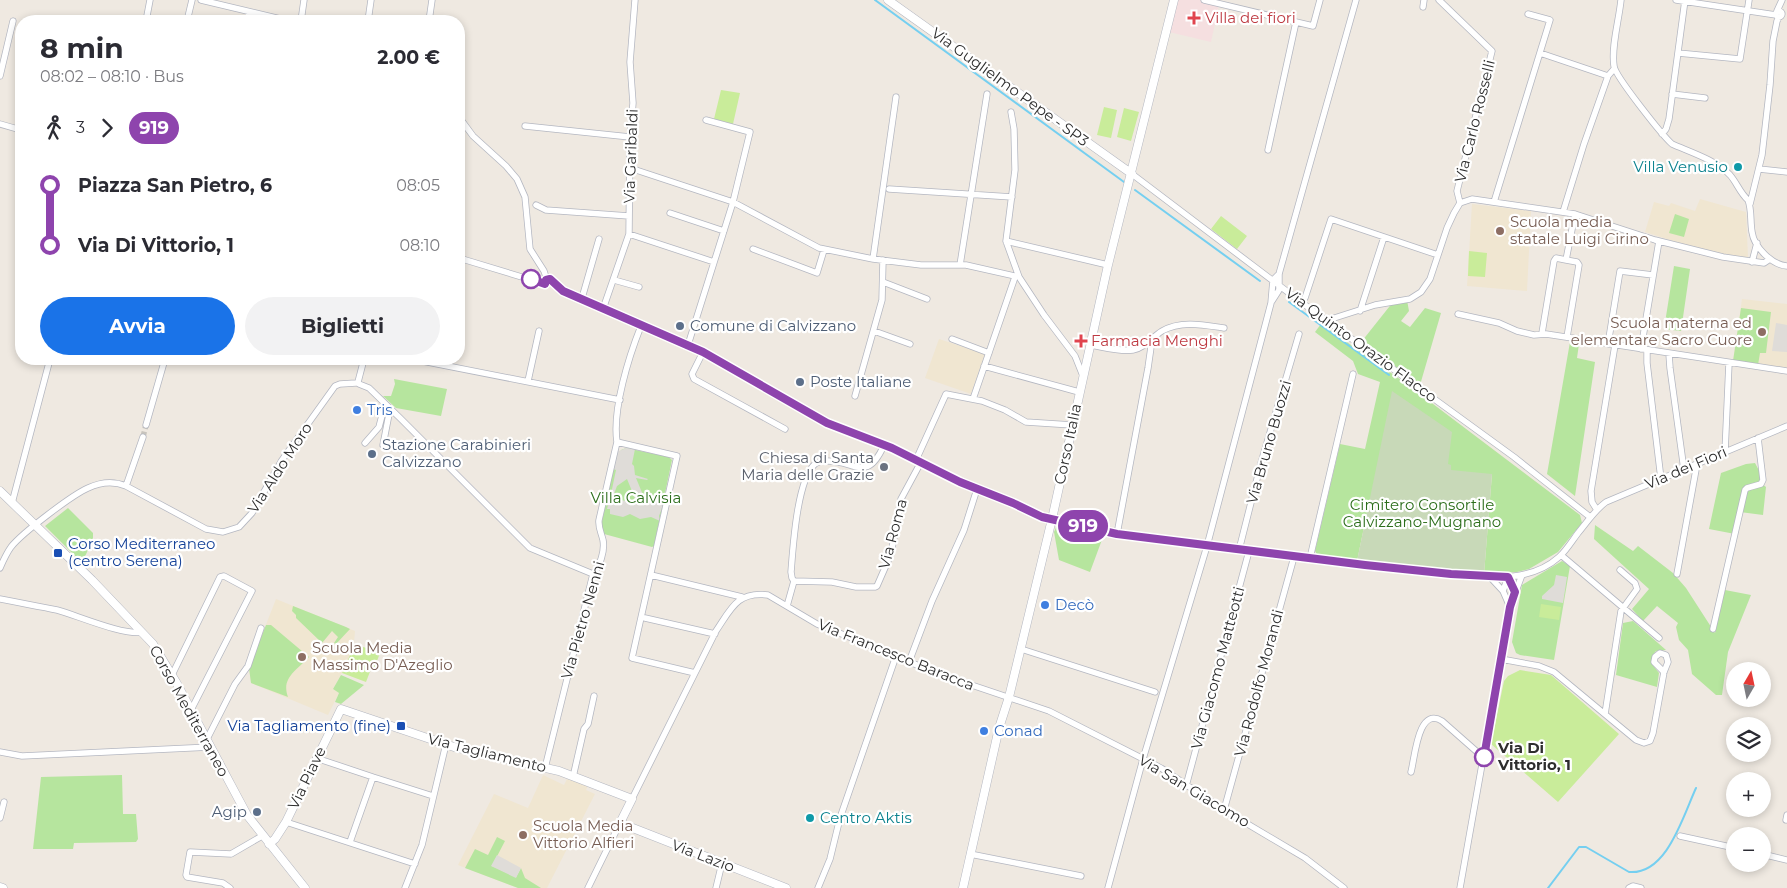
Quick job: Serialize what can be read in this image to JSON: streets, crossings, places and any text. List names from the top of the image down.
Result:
{
  "streets": {
    "street": [
      "Via Guglielmo Pepe - SP3",
      "Via Carlo Rosselli",
      "Via Garibaldi",
      "Via Quinto Orazio Flacco",
      "Via Bruno Buozzi",
      "Corso Italia",
      "Via Aldo Moro",
      "Via dei Fiori",
      "Via Roma",
      "Via Pietro Nenni",
      "Via Francesco Baracca",
      "Via Giacomo Matteotti",
      "Via Rodolfo Morandi",
      "Corso Mediterraneo",
      "Via Tagliamento",
      "Via Piave",
      "Via San Giacomo",
      "Via Lazio"
    ]
  },
  "crossings": [
    ["Via Guglielmo Pepe - SP3", "Via Quinto Orazio Flacco"],
    ["Via Guglielmo Pepe - SP3", "Corso Italia"],
    ["Via Quinto Orazio Flacco", "Corso Italia"],
    ["Via Quinto Orazio Flacco", "Via dei Fiori"],
    ["Corso Italia", "Via Francesco Baracca"],
    ["Corso Italia", "Via San Giacomo"],
    ["Via Aldo Moro", "Corso Mediterraneo"],
    ["Via Pietro Nenni", "Via Tagliamento"],
    ["Via Francesco Baracca", "Via San Giacomo"],
    ["Via Giacomo Matteotti", "Via San Giacomo"],
    ["Via Rodolfo Morandi", "Via San Giacomo"],
    ["Corso Mediterraneo", "Via Piave"],
    ["Via Tagliamento", "Via Piave"]
  ],
  "parks": ["Villa Calvisia", "Cimitero Consortile Calvizzano-Mugnano"],
  "places": {
    "health": ["Villa dei fiori", "Farmacia Menghi"],
    "other": [
      "Villa Venusio",
      "Scuola media statale Luigi Cirino",
      "Comune di Calvizzano",
      "Scuola materna ed elementare Sacro Cuore",
      "Poste Italiane",
      "Tris",
      "Stazione Carabinieri Calvizzano",
      "Chiesa di Santa Maria delle Grazie",
      "Decò",
      "Scuola Media Massimo D'Azeglio",
      "Conad",
      "Via Di Vittorio, 1",
      "Agip",
      "Centro Aktis",
      "Scuola Media Vittorio Alfieri"
    ],
    "transit": ["Corso Mediterraneo (centro Serena)", "Via Tagliamento (fine)"]
  },
  "lines": ["bus line 919"],
  "north": "top",
  "page": {
    "on_map": "919",
    "heading": ["8 min", "08:02 – 08:10 · Bus", "2.00 €"],
    "legs": ["3", "919"],
    "list": [
      {
        "name": "Piazza San Pietro, 6",
        "value": "08:05"
      },
      {
        "name": "Via Di Vittorio, 1",
        "value": "08:10"
      }
    ],
    "buttons": ["Avvia", "Biglietti"],
    "map_buttons": ["+", "−"]
  }
}
